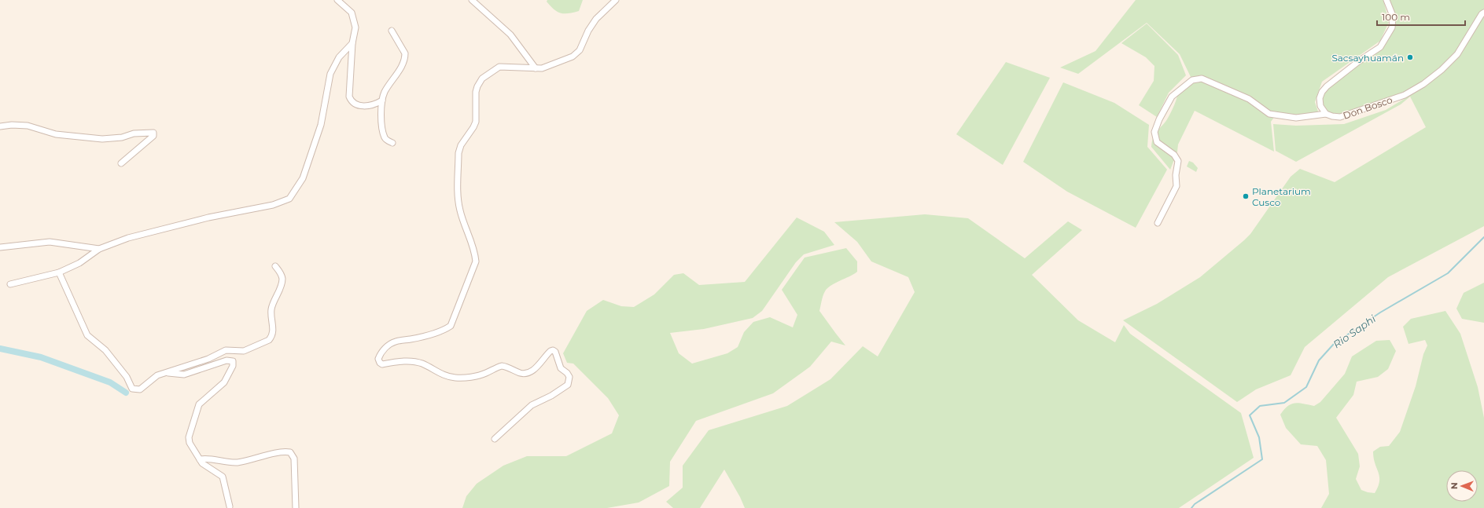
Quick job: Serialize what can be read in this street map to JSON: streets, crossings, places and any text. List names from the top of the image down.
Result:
{
  "streets": {
    "street": ["Don Bosco"]
  },
  "water": ["Rio Saphi"],
  "places": ["Sacsayhuamán", "Planetarium Cusco"],
  "scale_bar": "100 m",
  "north": "left"
}
